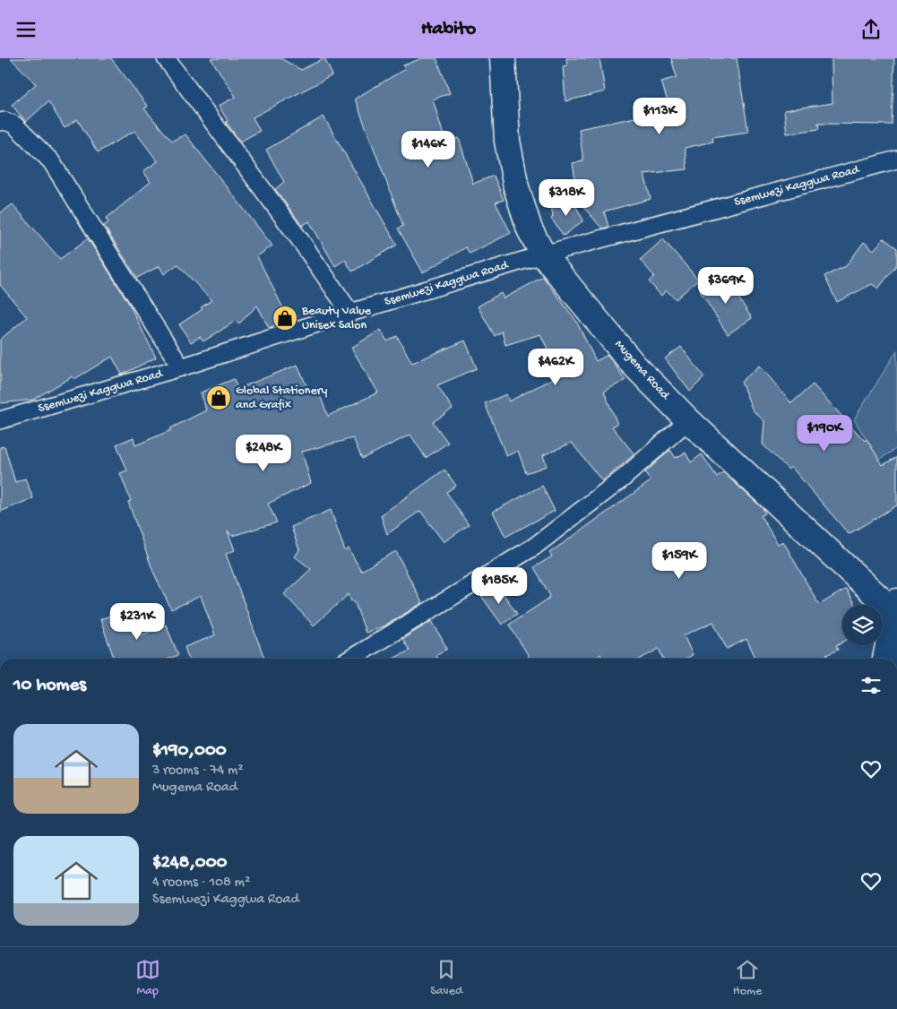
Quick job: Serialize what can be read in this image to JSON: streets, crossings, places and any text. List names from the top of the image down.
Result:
{
  "streets": {
    "street": ["Ssemwezi Kaggwa Road", "Mugema Road"]
  },
  "crossings": [
    ["Ssemwezi Kaggwa Road", "Mugema Road"]
  ],
  "places": {
    "shop": ["Beauty Value Unisex Salon", "Global Stationery and Grafix"]
  },
  "page": {
    "header": "Habito",
    "price": [
      "$113K",
      "$146K",
      "$318K",
      "$369K",
      "$462K",
      "$190K",
      "$248K",
      "$159K",
      "$185K",
      "$231K"
    ],
    "heading": "10 homes",
    "list": [
      {
        "name": "$190,000",
        "note": "3 rooms · 74 m² · Mugema Road"
      },
      {
        "name": "$248,000",
        "note": "4 rooms · 108 m² · Ssemwezi Kaggwa Road"
      }
    ],
    "tabs": ["Map", "Saved", "Home"]
  }
}
